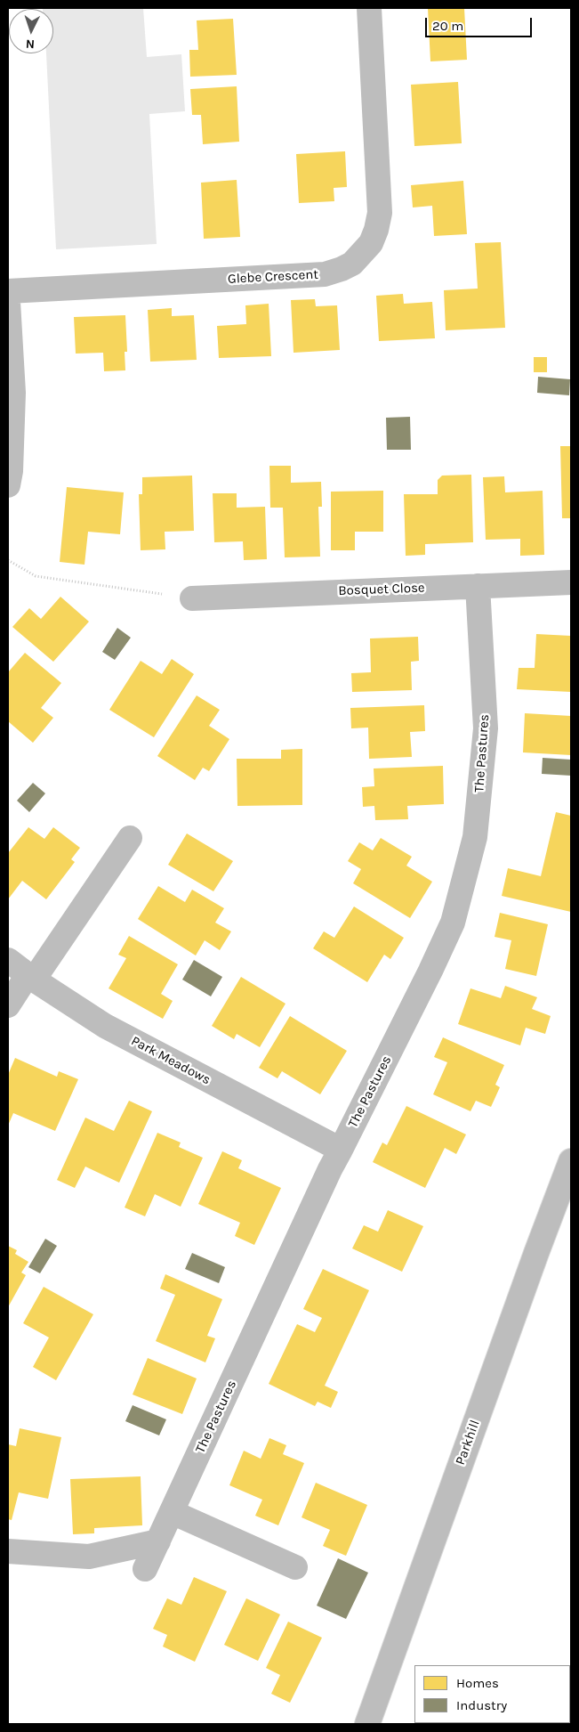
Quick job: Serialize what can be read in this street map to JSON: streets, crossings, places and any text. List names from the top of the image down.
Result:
{
  "streets": {
    "street": [
      "Glebe Crescent",
      "Bosquet Close",
      "The Pastures",
      "Park Meadows",
      "Parkhill"
    ]
  },
  "crossings": [
    ["Bosquet Close", "The Pastures"],
    ["The Pastures", "Park Meadows"]
  ],
  "legend": ["Homes", "Industry"],
  "scale_bar": "20 m",
  "north": "bottom"
}
